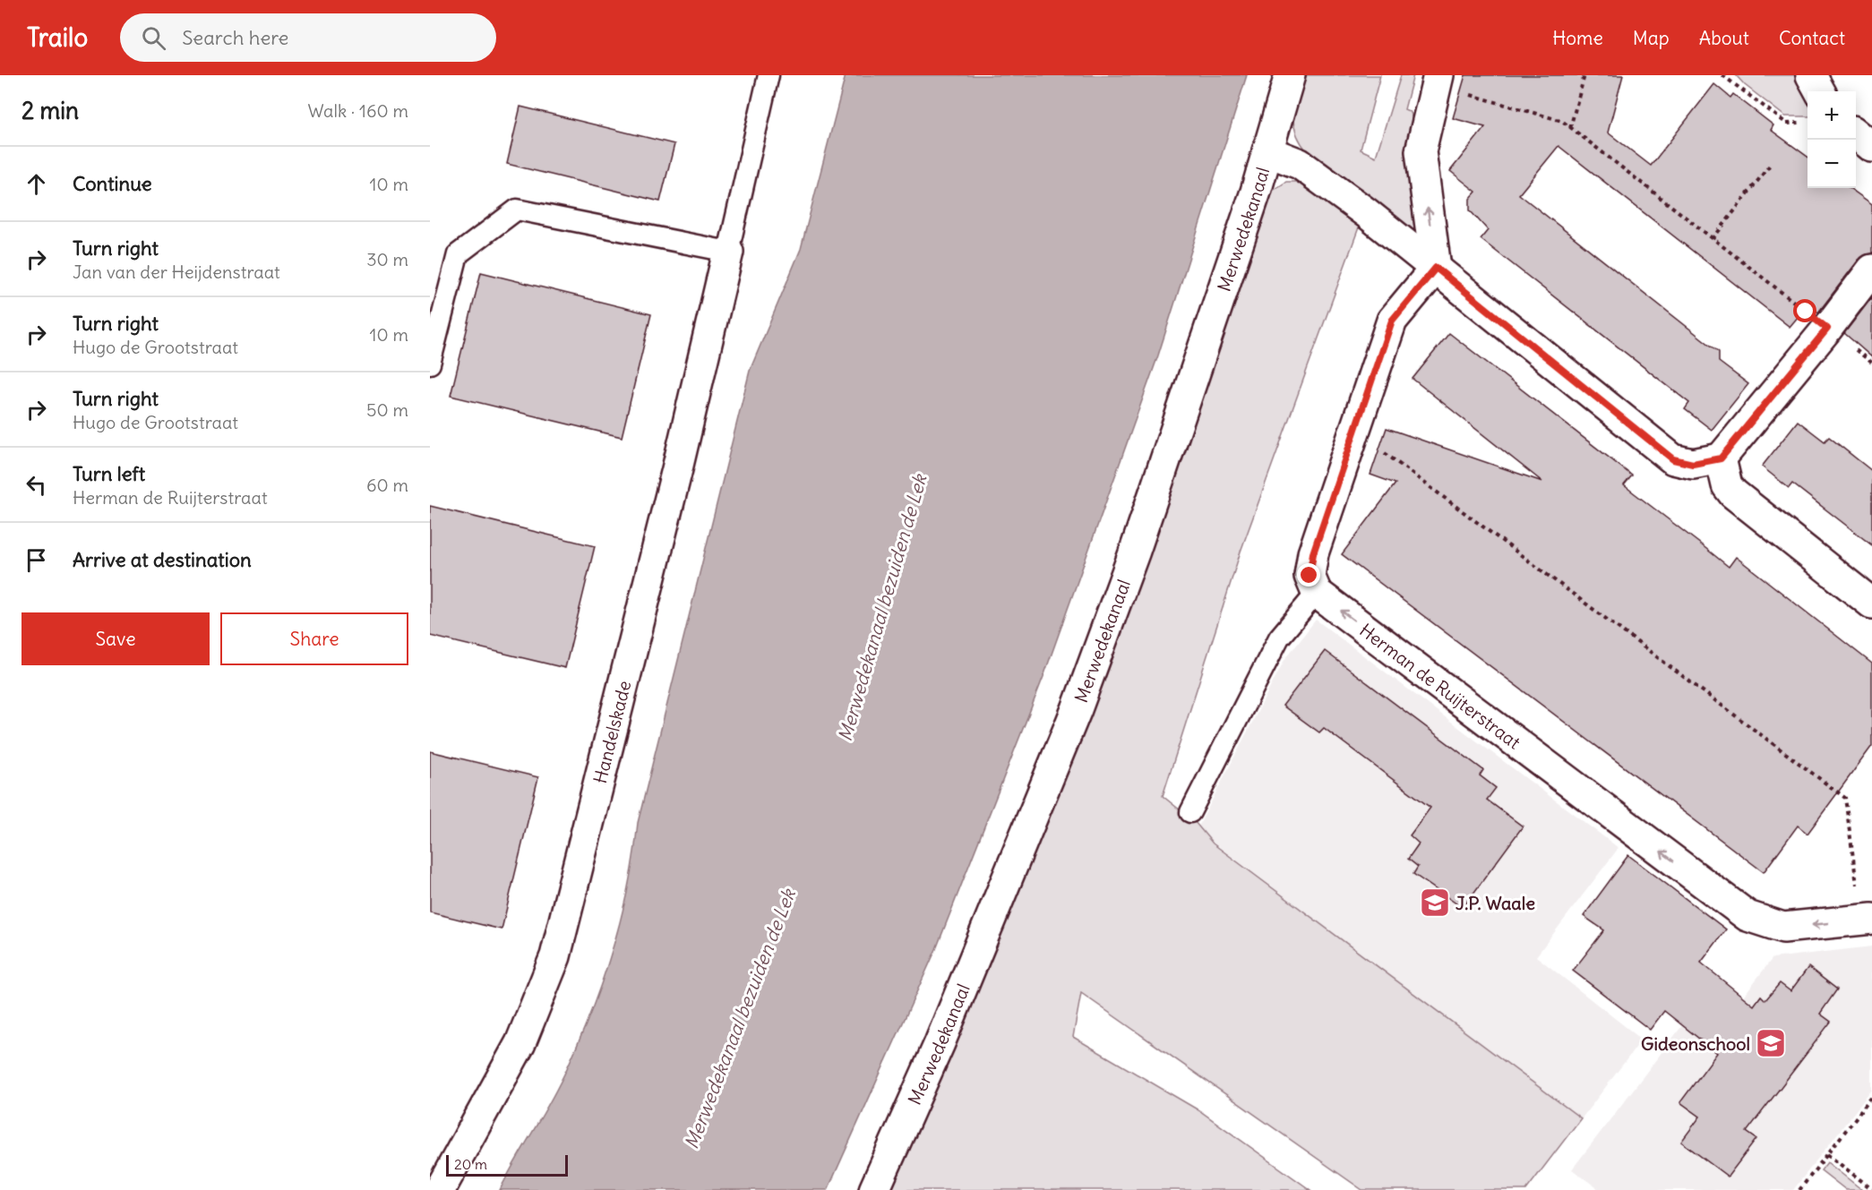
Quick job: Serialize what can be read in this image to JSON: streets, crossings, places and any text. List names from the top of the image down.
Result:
{
  "streets": {
    "street": ["Merwedekanaal", "Herman de Ruijterstraat", "Handelskade"]
  },
  "one_way": ["Herman de Ruijterstraat"],
  "water": ["Merwedekanaal bezuiden de Lek"],
  "places": {
    "school or university": ["J.P. Waale", "Gideonschool"]
  },
  "scale_bar": "20 m",
  "page": {
    "header": "Trailo",
    "search": "Search here",
    "nav": [
      "Home",
      "Map",
      "About",
      "Contact"
    ],
    "heading": ["2 min", "Walk · 160 m"],
    "map_buttons": ["+", "−"],
    "list": [
      ["Continue", "10 m"],
      ["Turn right", "Jan van der Heijdenstraat", "30 m"],
      ["Turn right", "Hugo de Grootstraat", "10 m"],
      ["Turn right", "Hugo de Grootstraat", "50 m"],
      ["Turn left", "Herman de Ruijterstraat", "60 m"],
      "Arrive at destination"
    ],
    "buttons": ["Save", "Share"],
    "scale": "20 m"
  }
}
